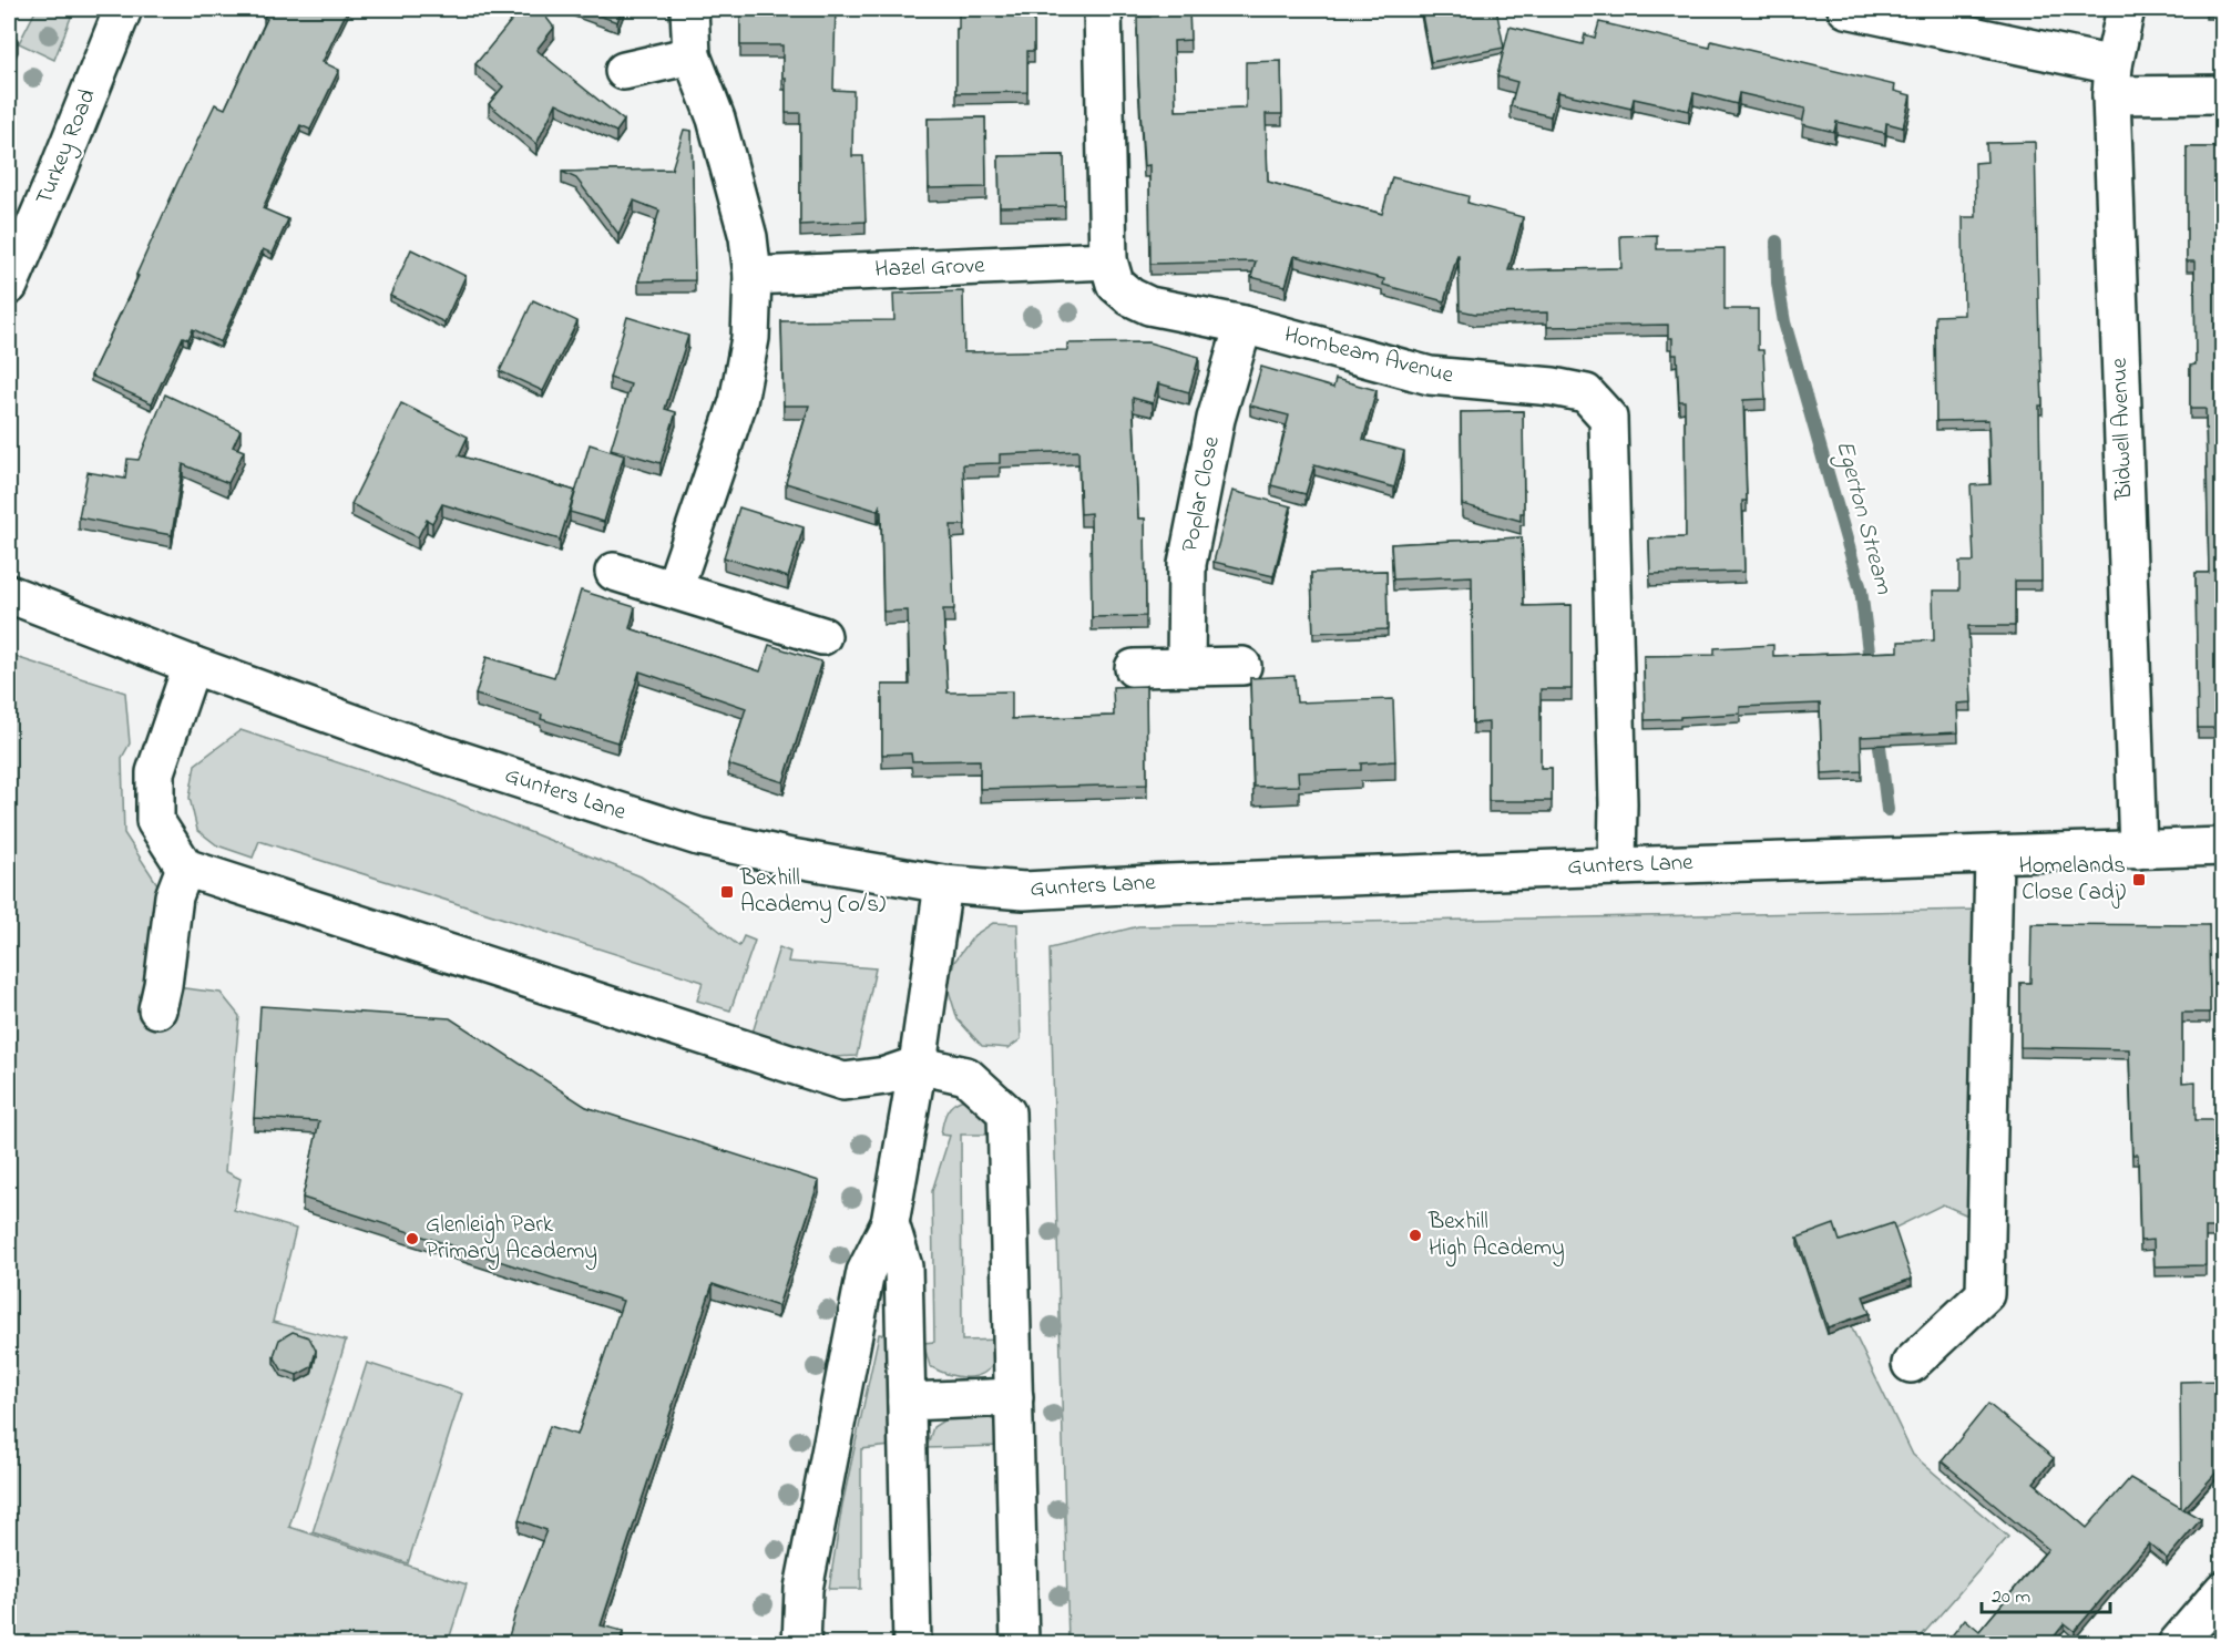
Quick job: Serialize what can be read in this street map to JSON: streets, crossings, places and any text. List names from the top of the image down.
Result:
{
  "streets": {
    "street": [
      "Turkey Road",
      "Hazel Grove",
      "Hornbeam Avenue",
      "Bidwell Avenue",
      "Poplar Close",
      "Gunters Lane"
    ]
  },
  "crossings": [
    ["Hazel Grove", "Hornbeam Avenue"],
    ["Hornbeam Avenue", "Poplar Close"],
    ["Hornbeam Avenue", "Gunters Lane"],
    ["Bidwell Avenue", "Gunters Lane"]
  ],
  "water": ["Egerton Stream"],
  "places": {
    "transit": ["Homelands Close (adj)", "Bexhill Academy (o/s)"],
    "other": ["Bexhill High Academy", "Glenleigh Park Primary Academy"]
  },
  "scale_bar": "20 m"
}
